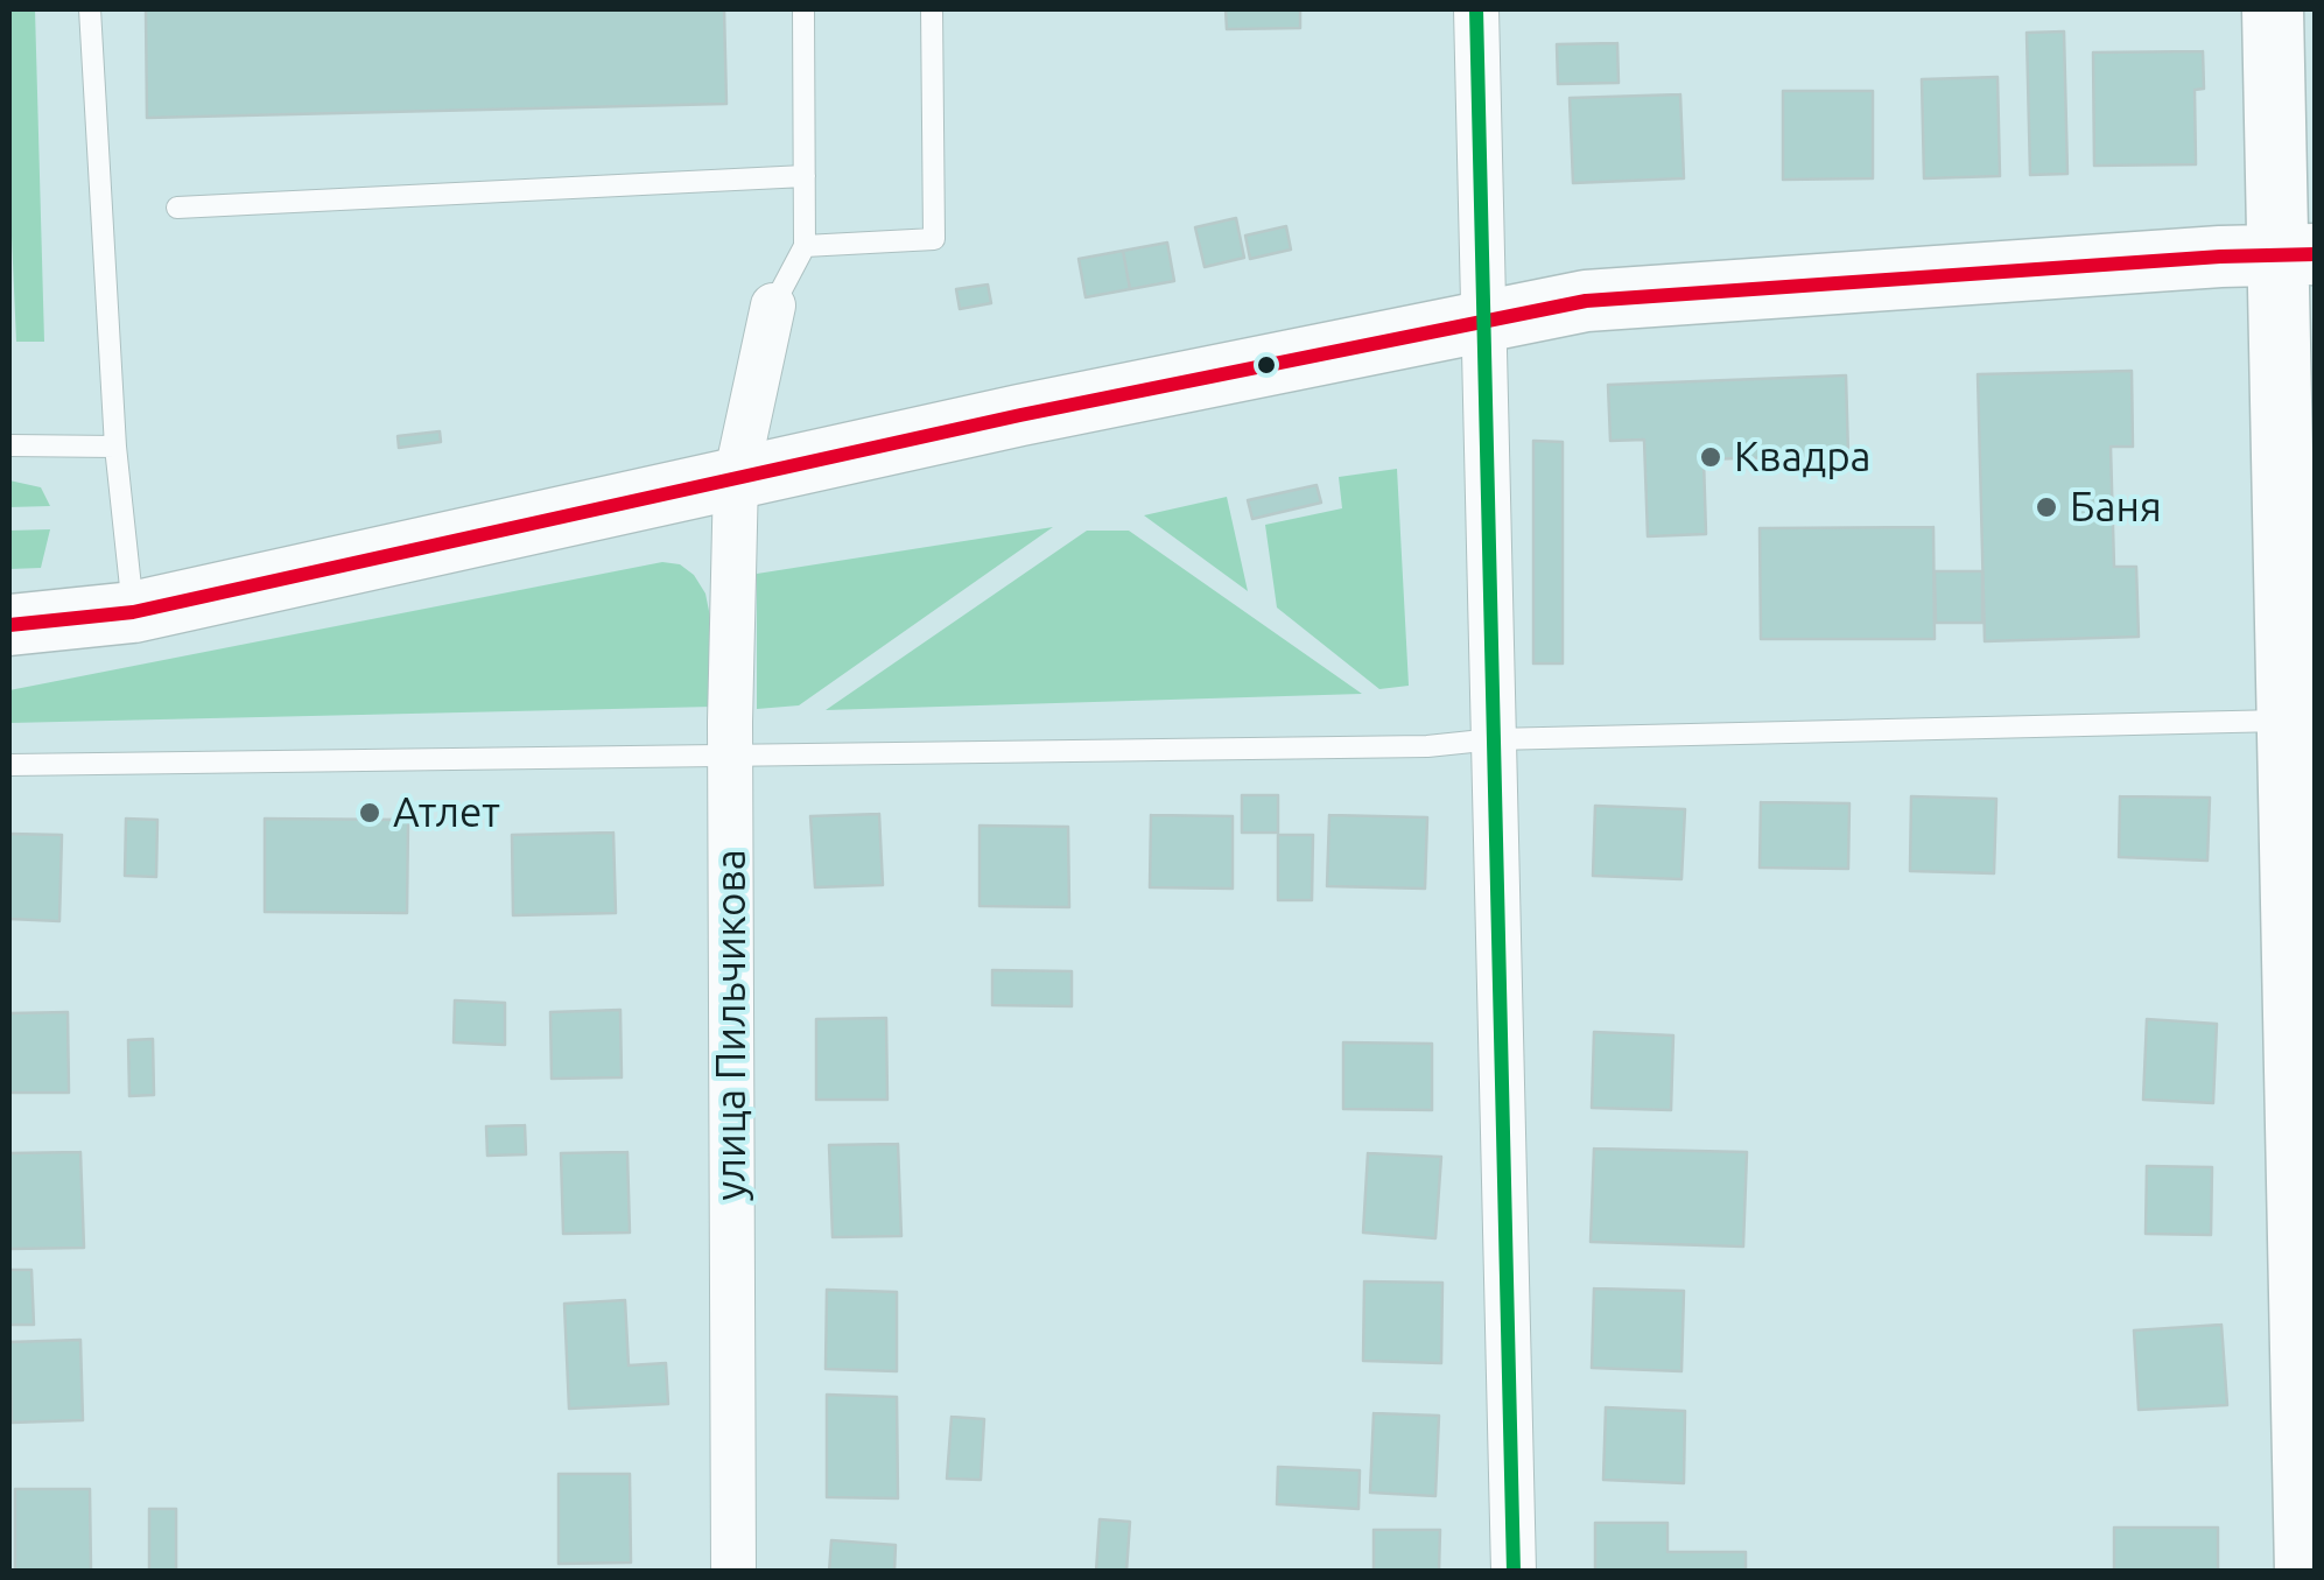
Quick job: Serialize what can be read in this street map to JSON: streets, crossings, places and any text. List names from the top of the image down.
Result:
{
  "streets": {
    "street": ["улица Пильчикова"]
  },
  "places": ["Квадра", "Баня", "Атлет"]
}
